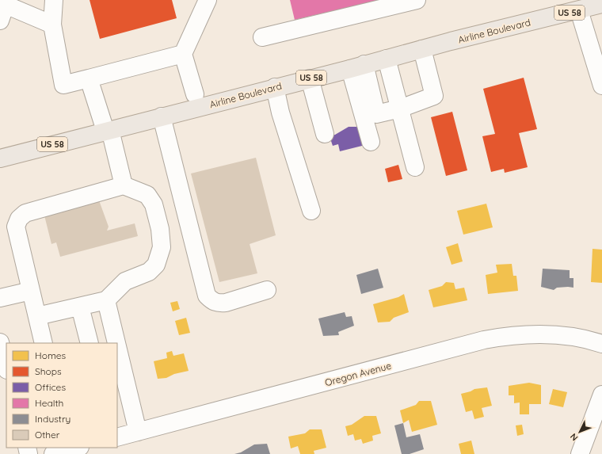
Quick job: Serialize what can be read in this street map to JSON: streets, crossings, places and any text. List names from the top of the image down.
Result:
{
  "streets": {
    "main road": ["US 58", "Airline Boulevard"],
    "street": ["Oregon Avenue"]
  },
  "legend": [
    "Homes",
    "Shops",
    "Offices",
    "Health",
    "Industry",
    "Other"
  ],
  "north": "bottom left"
}
